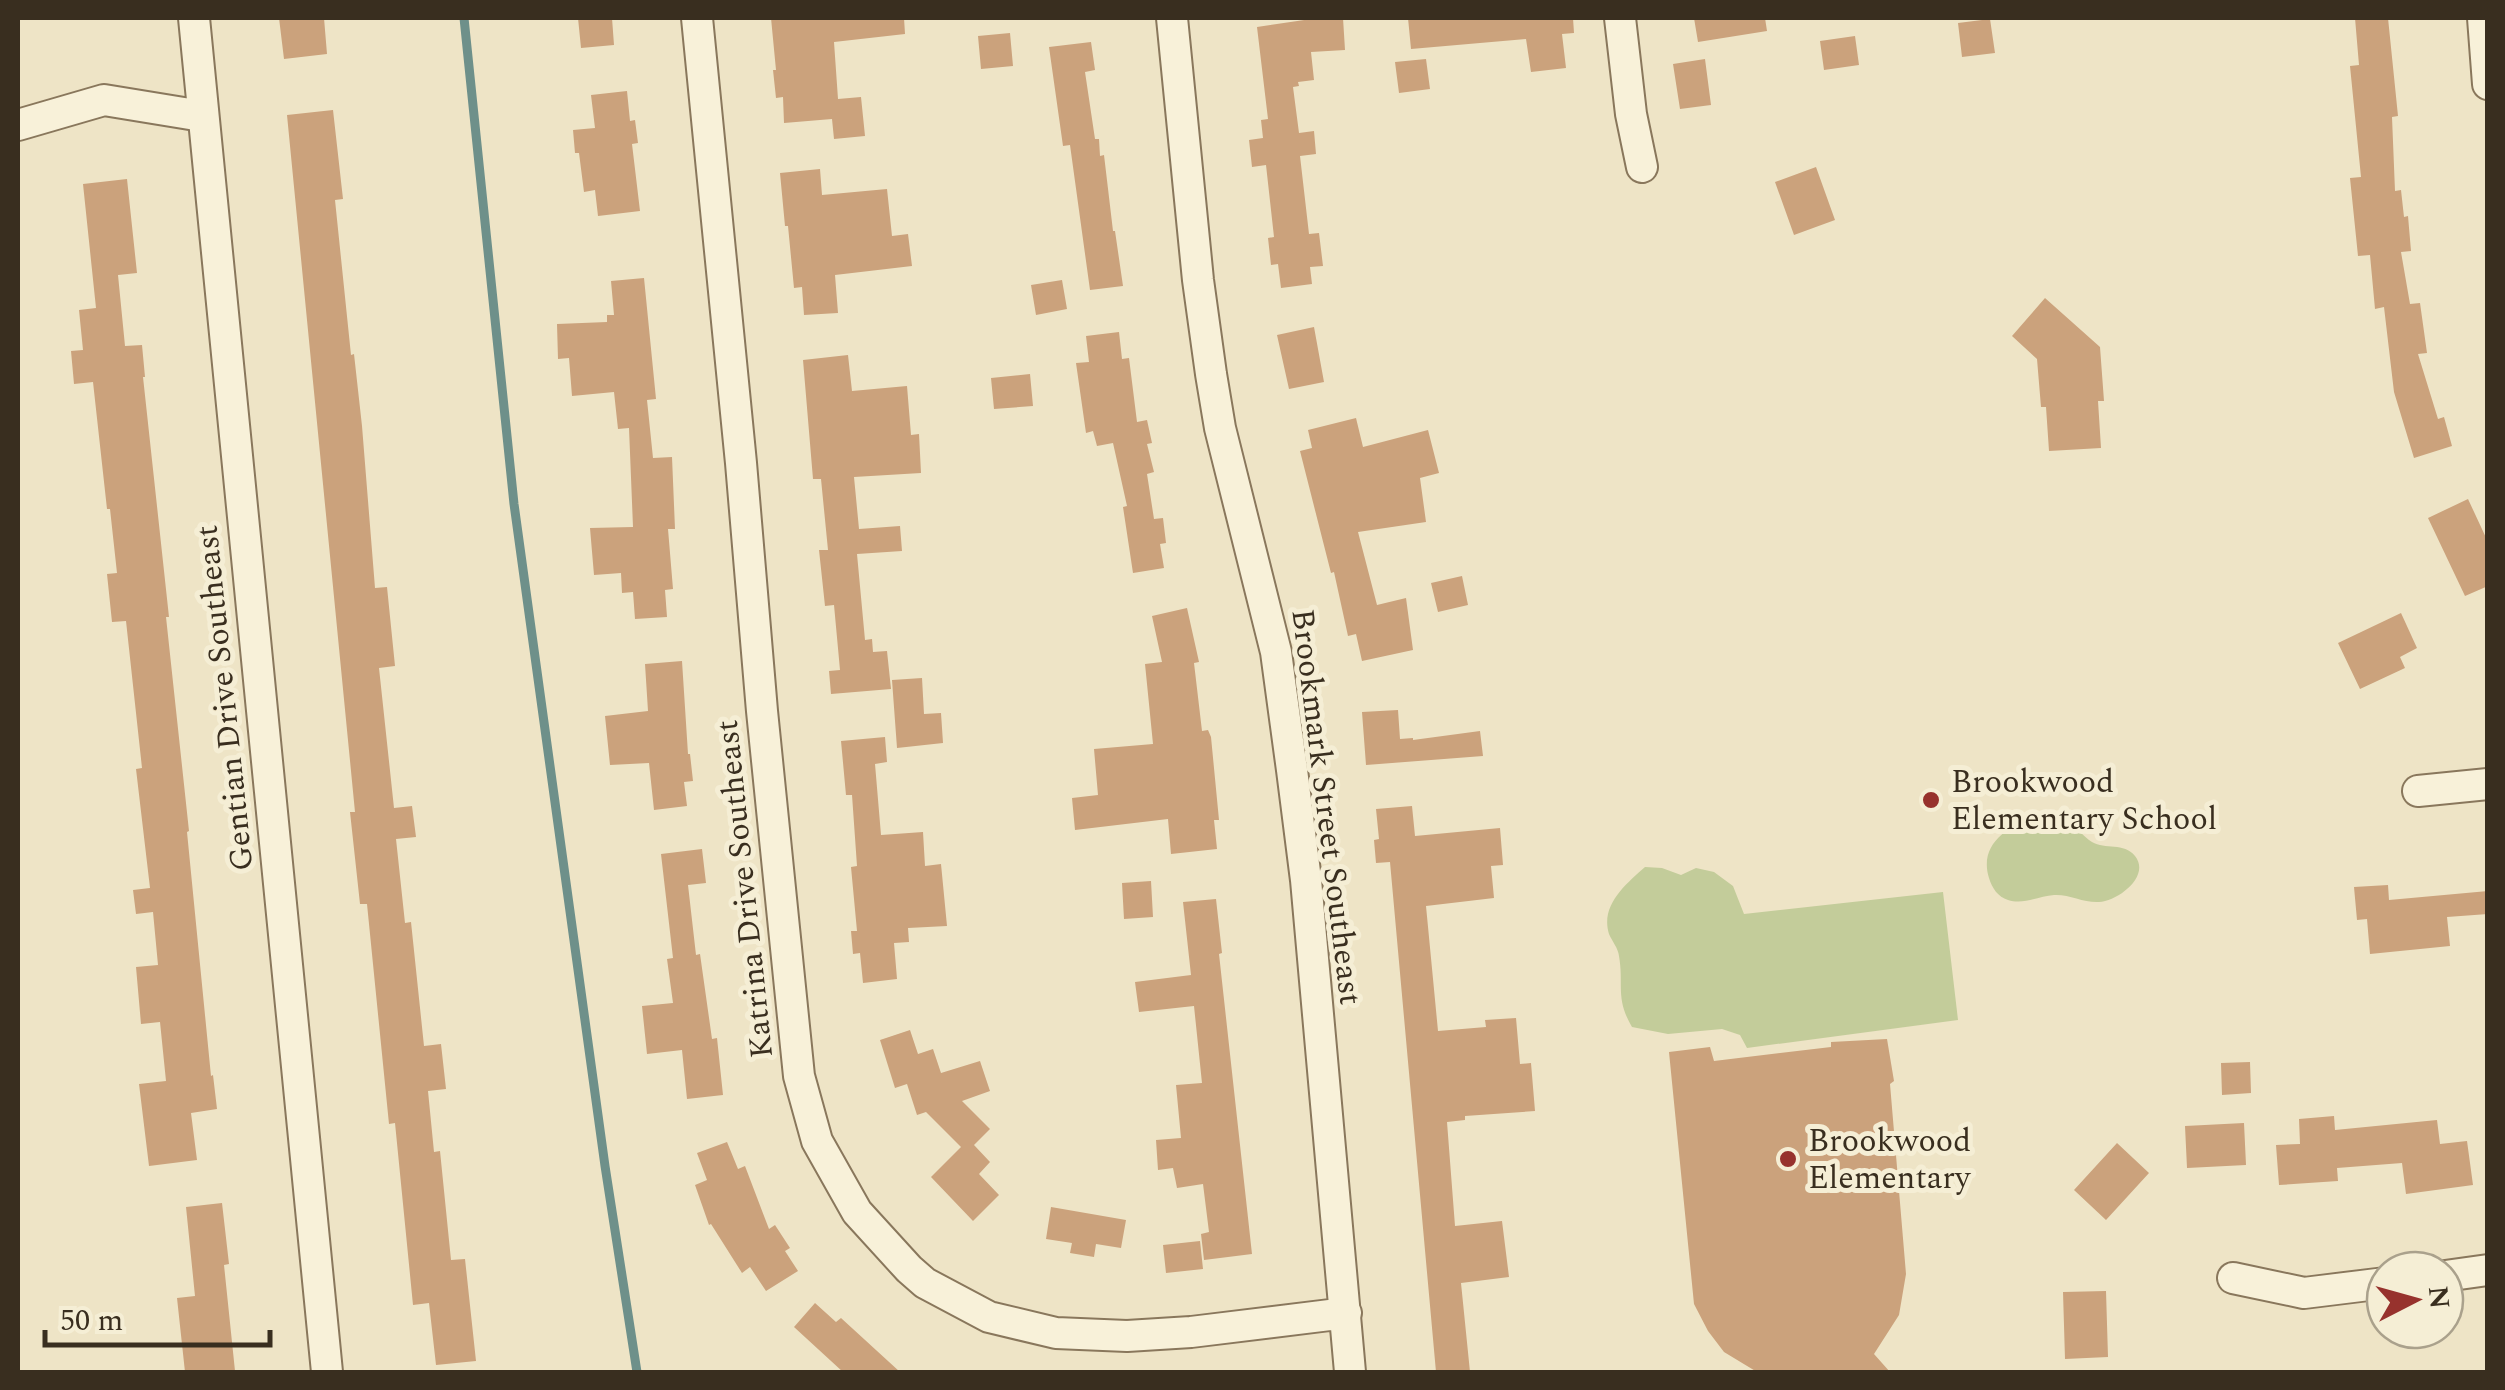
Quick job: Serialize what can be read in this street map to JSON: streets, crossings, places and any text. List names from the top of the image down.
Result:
{
  "streets": {
    "street": ["Gentian Drive Southeast", "Brookmark Street Southeast", "Katrina Drive Southeast"]
  },
  "crossings": [
    ["Brookmark Street Southeast", "Katrina Drive Southeast"]
  ],
  "places": ["Brookwood Elementary School", "Brookwood Elementary"],
  "scale_bar": "50 m",
  "north": "right"
}
